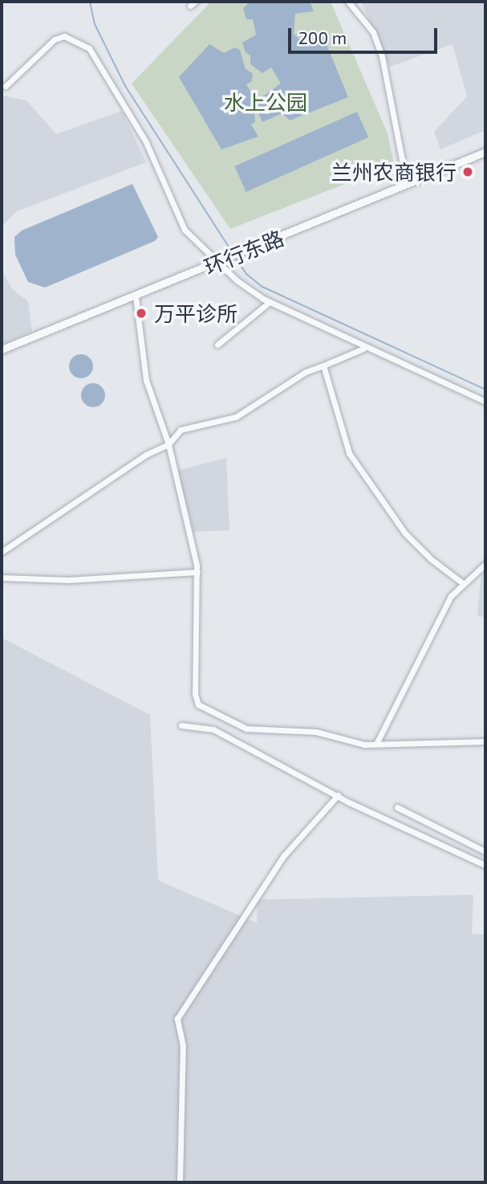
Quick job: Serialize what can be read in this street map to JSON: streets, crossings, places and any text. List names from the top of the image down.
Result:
{
  "streets": {
    "street": ["环行东路"]
  },
  "parks": ["水上公园"],
  "places": ["兰州农商银行", "万平诊所"],
  "scale_bar": "200 m"
}
